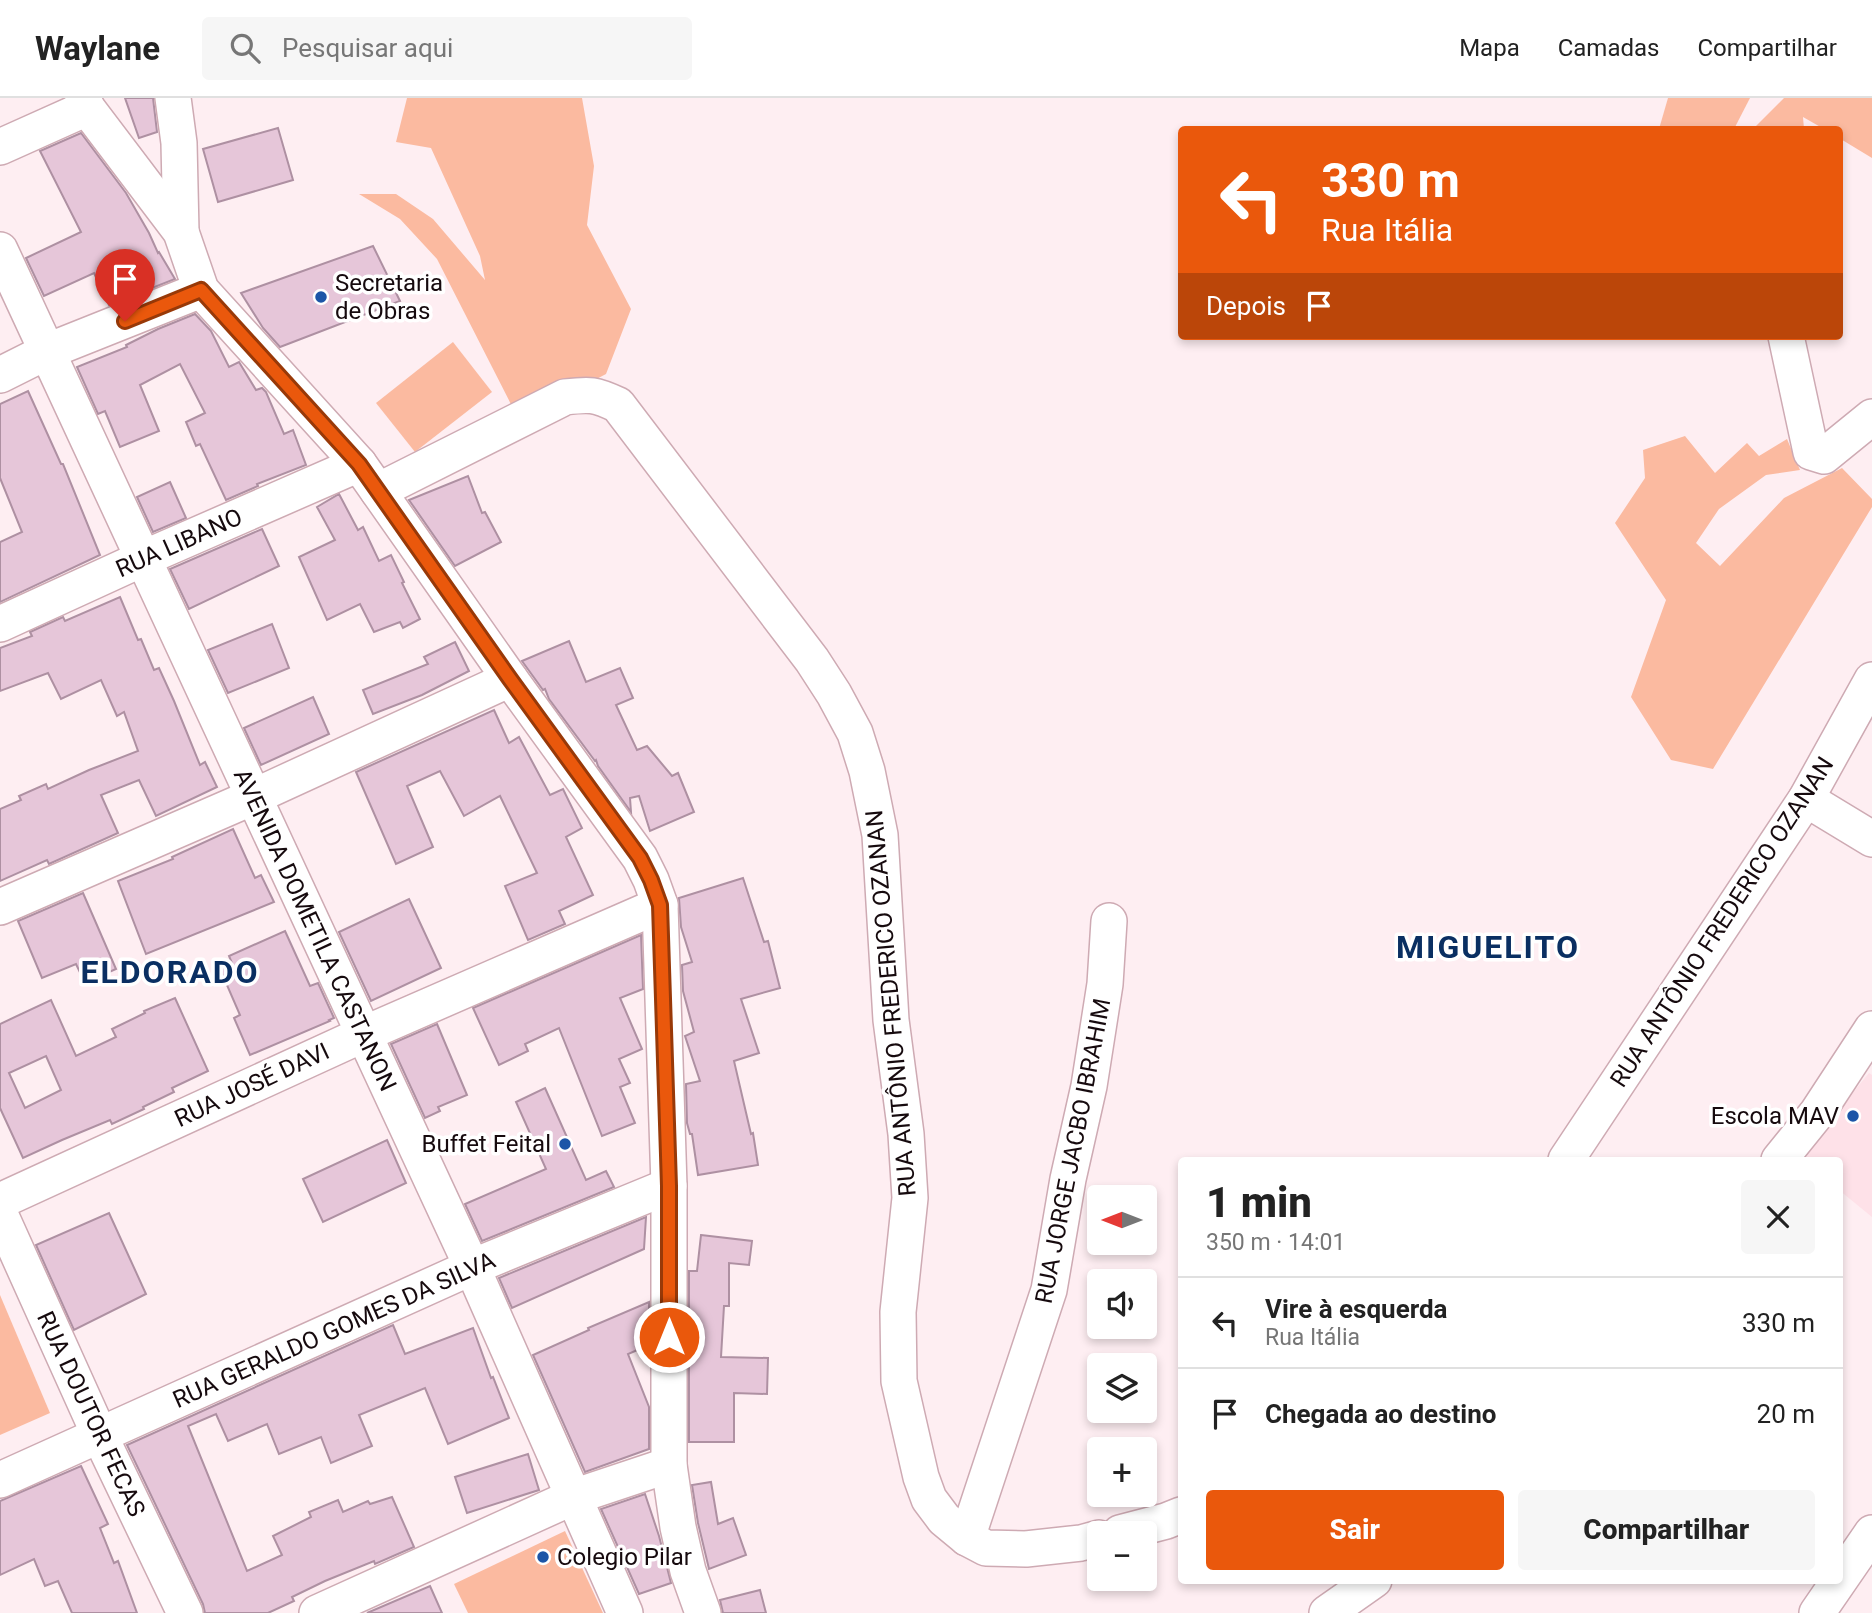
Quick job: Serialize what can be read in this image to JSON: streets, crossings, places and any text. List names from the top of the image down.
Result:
{
  "streets": {
    "street": [
      "RUA LIBANO",
      "RUA ANTÔNIO FREDERICO OZANAN",
      "AVENIDA DOMETILA CASTANON",
      "RUA JOSÉ DAVI",
      "RUA JORGE JACBO IBRAHIM",
      "RUA GERALDO GOMES DA SILVA",
      "RUA DOUTOR FECAS"
    ]
  },
  "crossings": [
    ["RUA LIBANO", "RUA ANTÔNIO FREDERICO OZANAN"],
    ["RUA LIBANO", "AVENIDA DOMETILA CASTANON"],
    ["RUA ANTÔNIO FREDERICO OZANAN", "RUA JORGE JACBO IBRAHIM"],
    ["AVENIDA DOMETILA CASTANON", "RUA JOSÉ DAVI"],
    ["AVENIDA DOMETILA CASTANON", "RUA GERALDO GOMES DA SILVA"],
    ["RUA GERALDO GOMES DA SILVA", "RUA DOUTOR FECAS"]
  ],
  "districts": ["MIGUELITO", "ELDORADO"],
  "places": [
    "Secretaria de Obras",
    "Escola MAV",
    "Buffet Feital",
    "Colegio Pilar"
  ],
  "north": "left",
  "page": {
    "header": "Waylane",
    "search": "Pesquisar aqui",
    "nav": ["Mapa", "Camadas", "Compartilhar"],
    "turn": ["330 m", "Rua Itália"],
    "then": "Depois",
    "heading": ["1 min", "350 m · 14:01"],
    "map_buttons": ["+", "−"],
    "list": [
      {
        "name": "Vire à esquerda",
        "note": "Rua Itália",
        "value": "330 m"
      },
      {
        "name": "Chegada ao destino",
        "value": "20 m"
      }
    ],
    "buttons": ["Sair", "Compartilhar"]
  }
}
